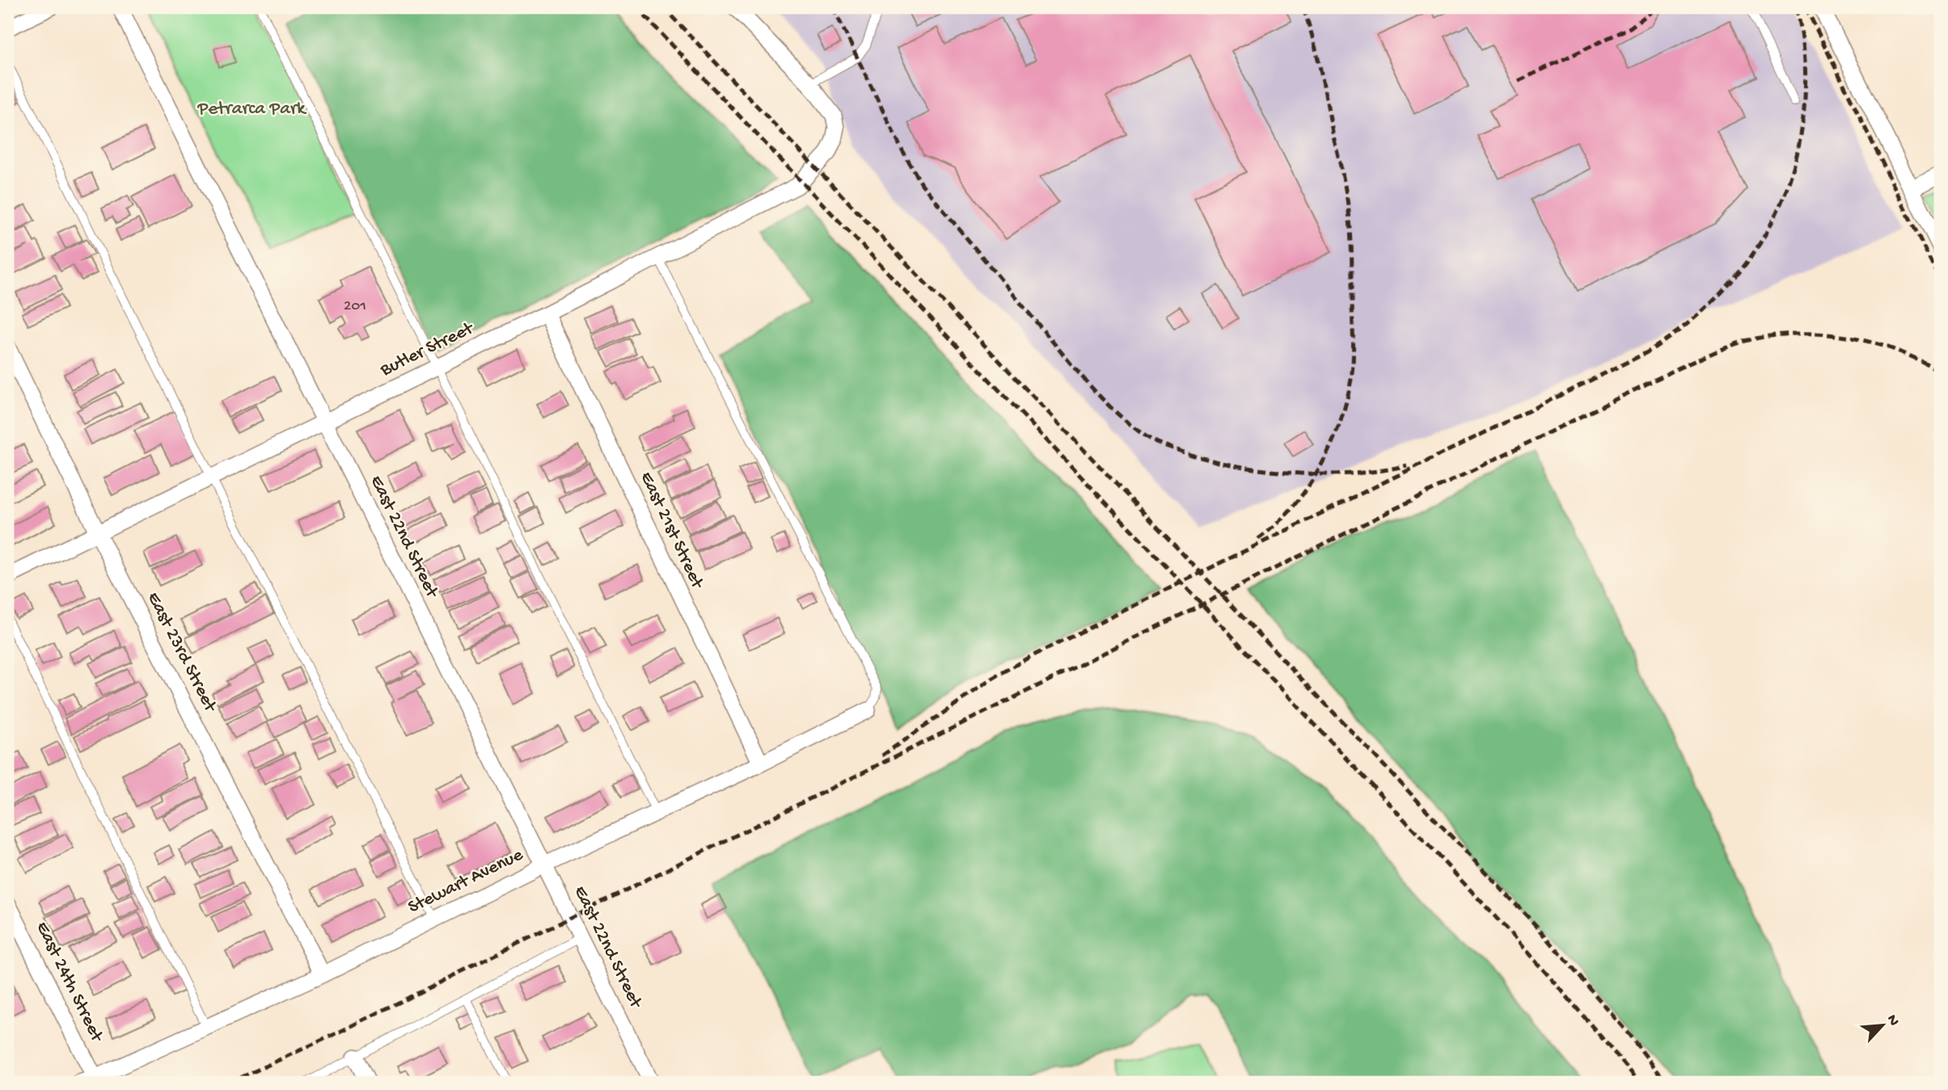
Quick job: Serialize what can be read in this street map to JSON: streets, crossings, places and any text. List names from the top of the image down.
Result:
{
  "streets": {
    "street": [
      "Butler Street",
      "East 21st Street",
      "East 22nd Street",
      "East 23rd Street",
      "Stewart Avenue",
      "East 24th Street"
    ]
  },
  "crossings": [
    ["Butler Street", "East 21st Street"],
    ["Butler Street", "East 22nd Street"],
    ["Butler Street", "East 23rd Street"],
    ["East 21st Street", "Stewart Avenue"],
    ["East 22nd Street", "Stewart Avenue"],
    ["East 23rd Street", "Stewart Avenue"],
    ["Stewart Avenue", "East 24th Street"]
  ],
  "parks": ["Petrarca Park"],
  "house_numbers": ["201"],
  "north": "top right"
}
